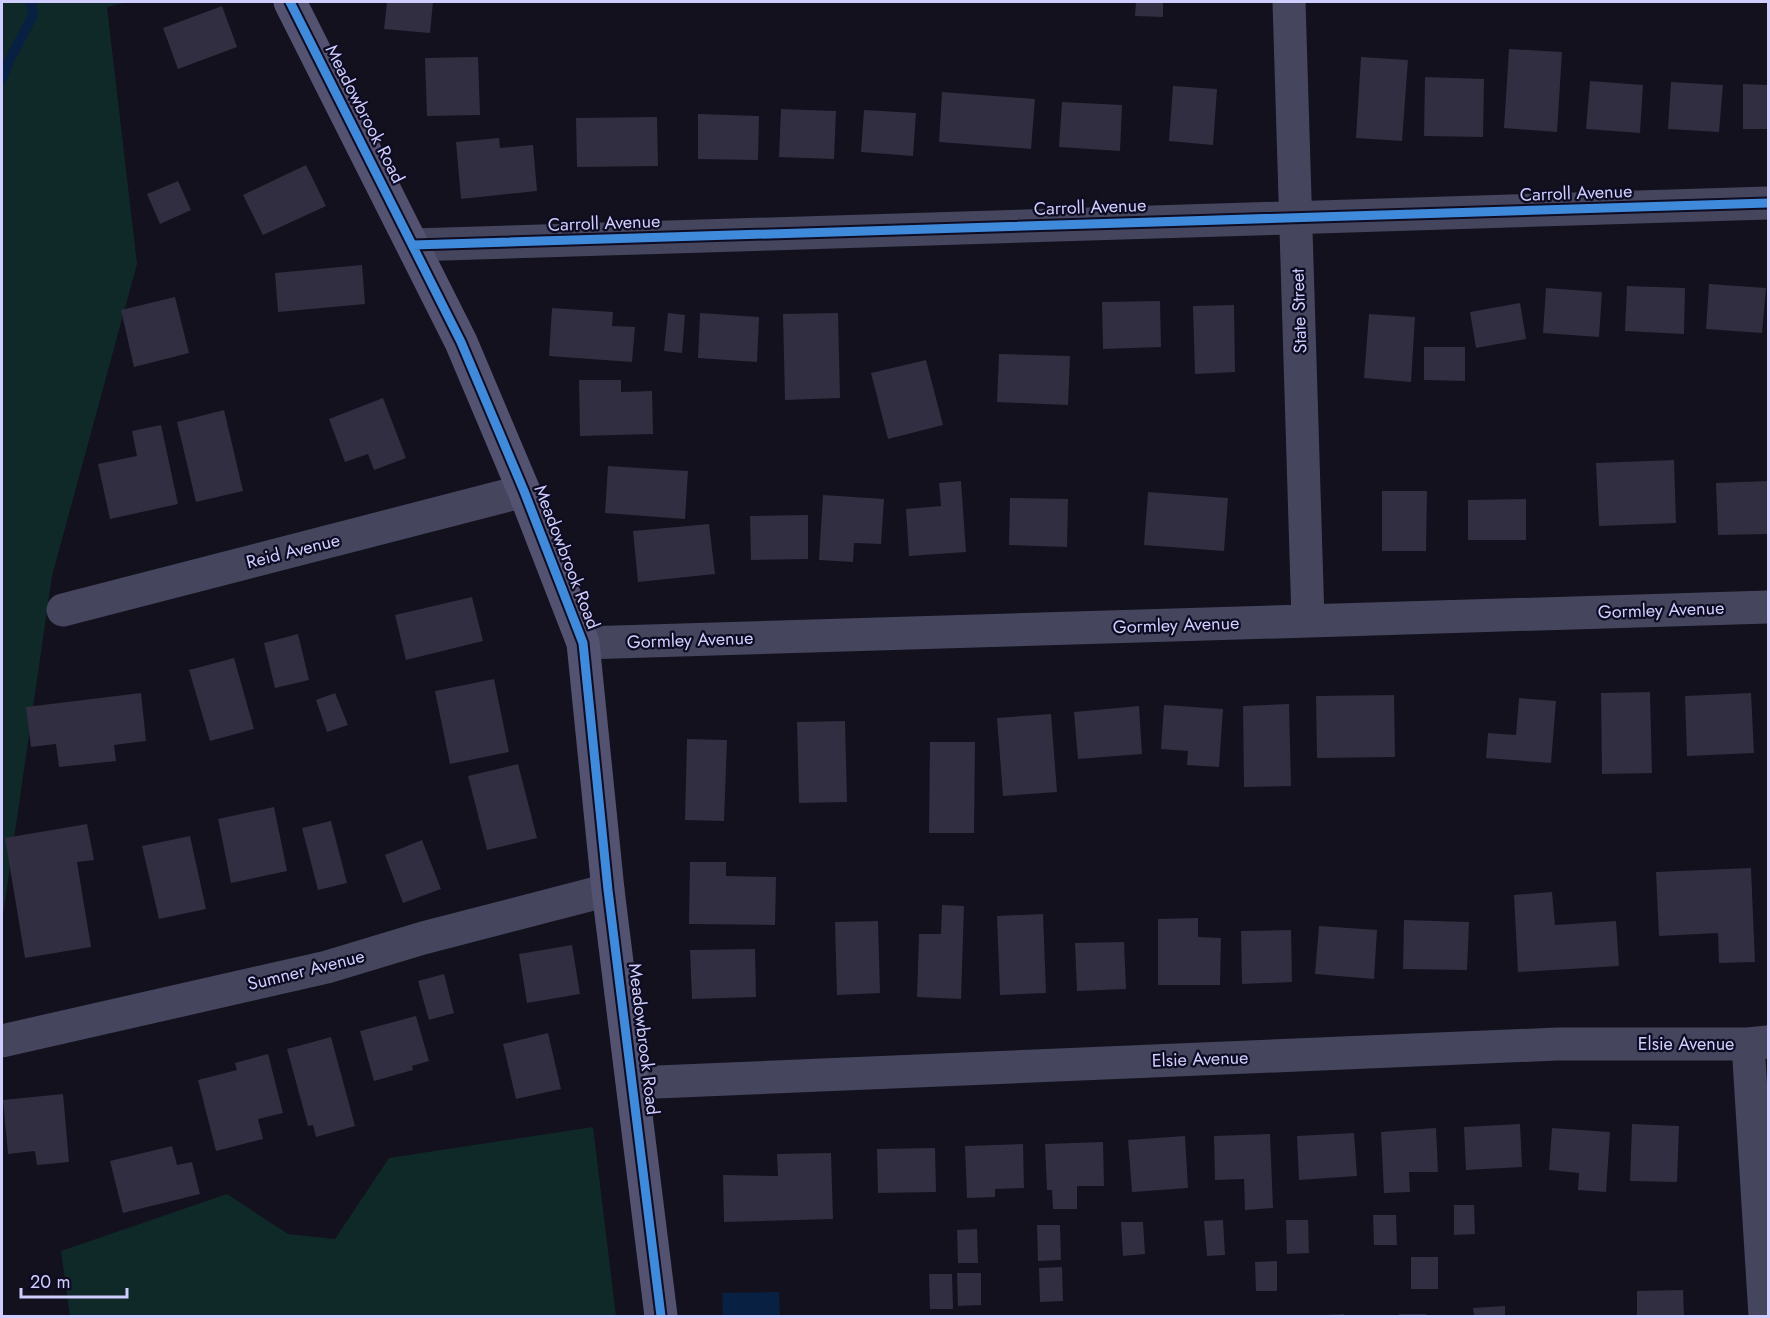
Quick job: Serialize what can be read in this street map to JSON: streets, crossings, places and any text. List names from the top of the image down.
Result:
{
  "streets": {
    "street": [
      "Meadowbrook Road",
      "Carroll Avenue",
      "State Street",
      "Reid Avenue",
      "Gormley Avenue",
      "Sumner Avenue",
      "Elsie Avenue"
    ]
  },
  "crossings": [
    ["Meadowbrook Road", "Carroll Avenue"],
    ["Meadowbrook Road", "Reid Avenue"],
    ["Meadowbrook Road", "Gormley Avenue"],
    ["Meadowbrook Road", "Sumner Avenue"],
    ["Meadowbrook Road", "Elsie Avenue"],
    ["Carroll Avenue", "State Street"],
    ["State Street", "Gormley Avenue"]
  ],
  "scale_bar": "20 m"
}
